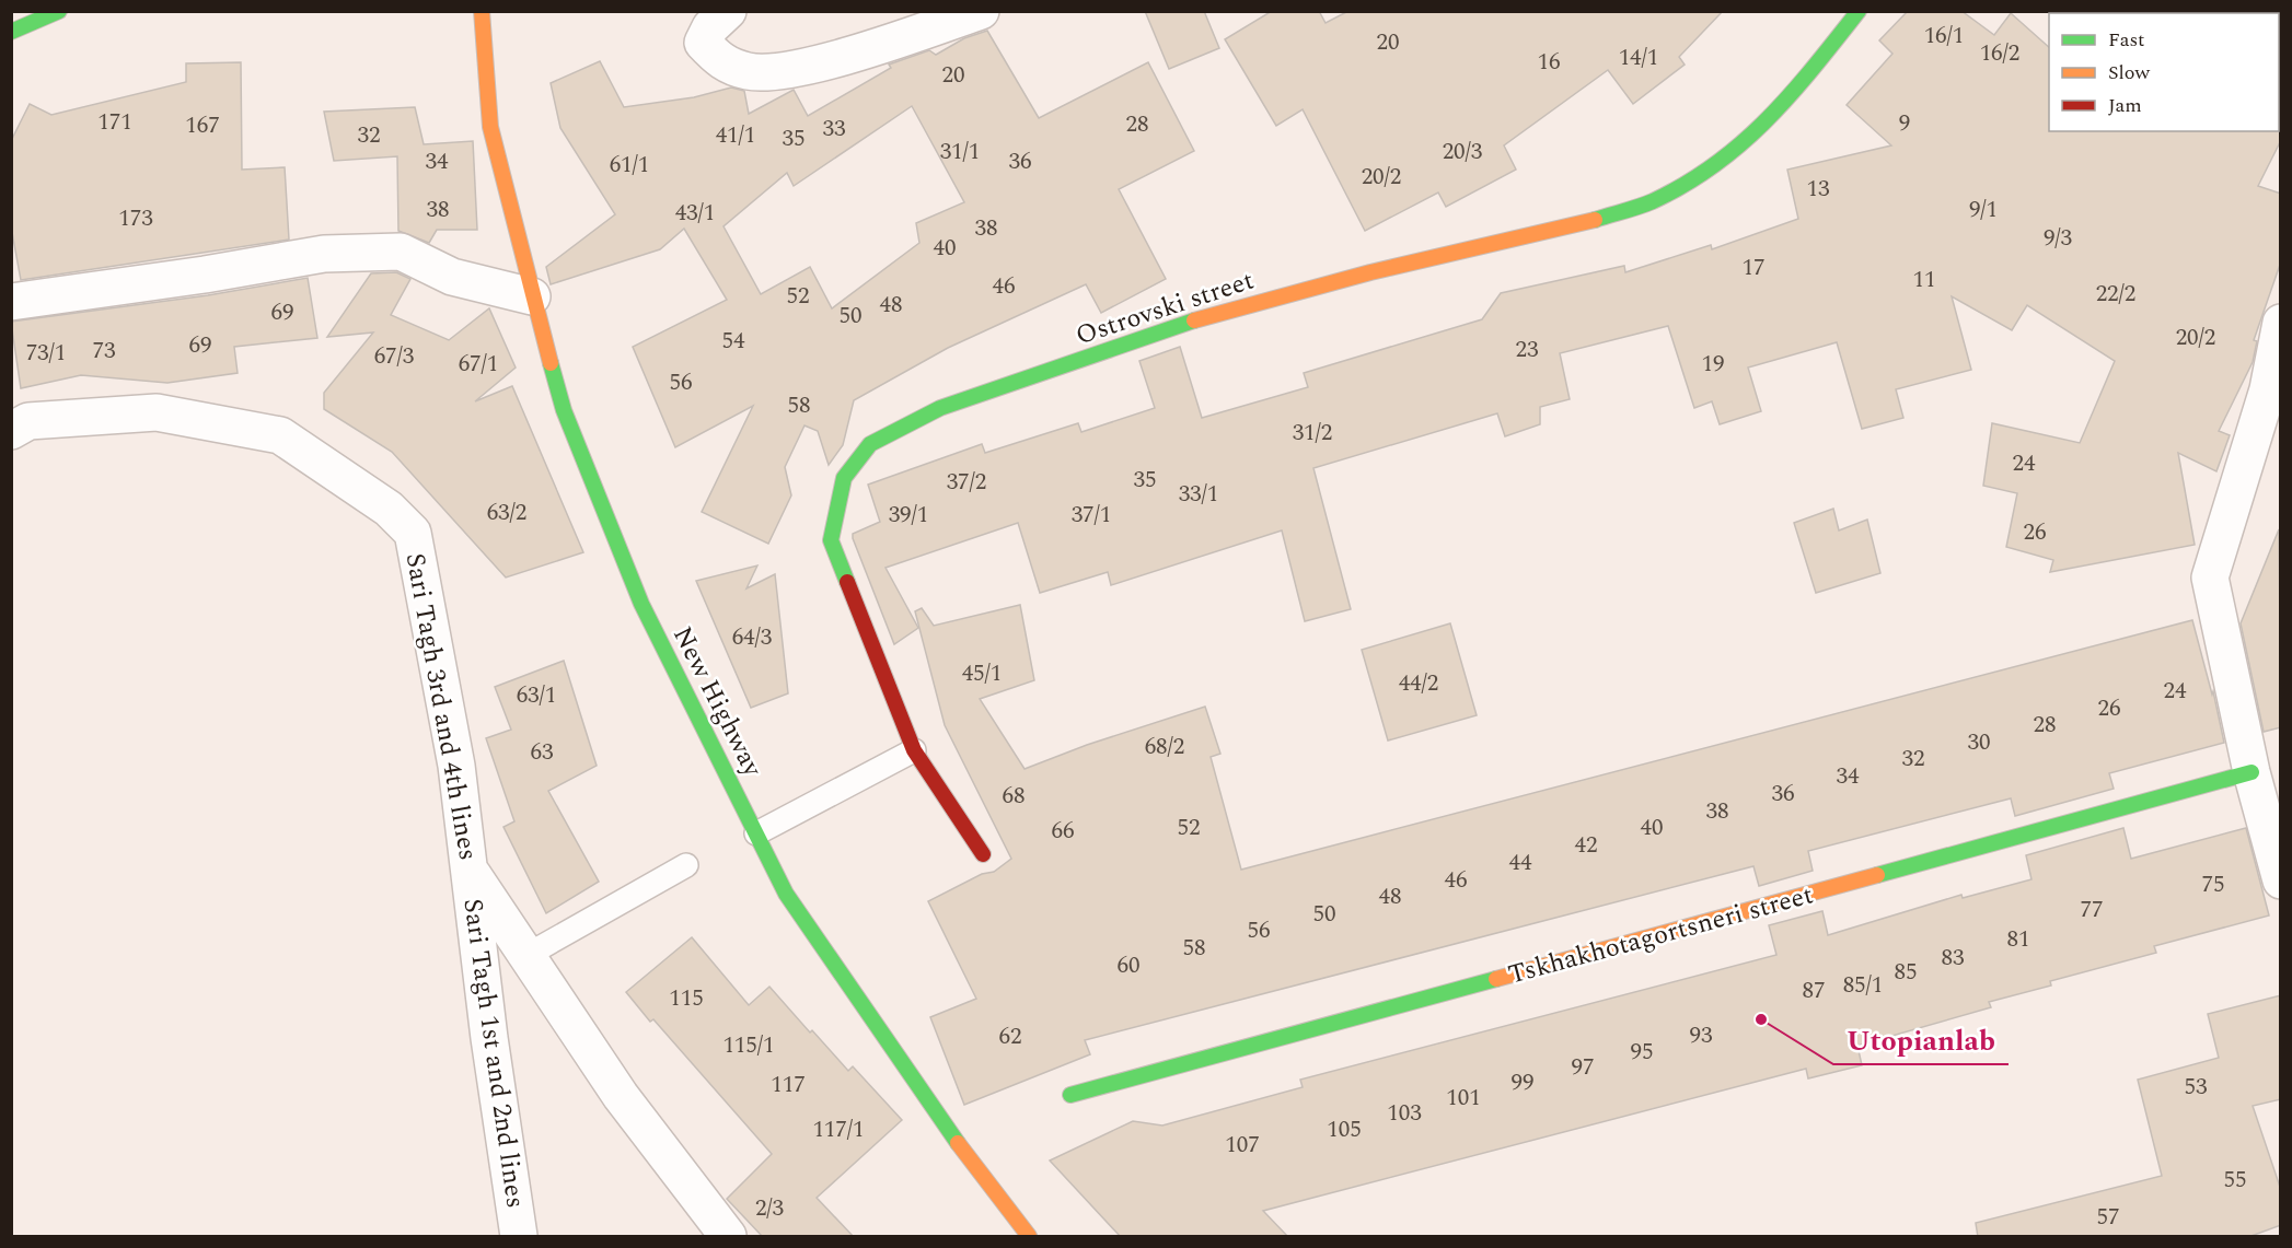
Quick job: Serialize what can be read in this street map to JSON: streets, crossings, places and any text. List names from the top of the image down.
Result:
{
  "streets": {
    "street": [
      "Ostrovski street",
      "New Highway",
      "Sari Tagh 3rd and 4th lines",
      "Tskhakhotagortsneri street",
      "Sari Tagh 1st and 2nd lines"
    ]
  },
  "crossings": [
    ["Sari Tagh 3rd and 4th lines", "Sari Tagh 1st and 2nd lines"]
  ],
  "places": ["Utopianlab"],
  "house_numbers": [
    "16/1",
    "20",
    "16/2",
    "14/1",
    "16",
    "20",
    "171",
    "9",
    "28",
    "167",
    "33",
    "32",
    "41/1",
    "35",
    "31/1",
    "20/3",
    "34",
    "36",
    "61/1",
    "20/2",
    "13",
    "38",
    "9/1",
    "43/1",
    "173",
    "38",
    "9/3",
    "40",
    "17",
    "11",
    "46",
    "22/2",
    "52",
    "48",
    "69",
    "50",
    "20/2",
    "54",
    "69",
    "23",
    "73",
    "73/1",
    "67/3",
    "67/1",
    "19",
    "56",
    "58",
    "31/2",
    "24",
    "35",
    "37/2",
    "33/1",
    "63/2",
    "39/1",
    "37/1",
    "26",
    "64/3",
    "45/1",
    "44/2",
    "24",
    "63/1",
    "26",
    "28",
    "30",
    "68/2",
    "63",
    "32",
    "34",
    "36",
    "68",
    "38",
    "52",
    "40",
    "66",
    "42",
    "44",
    "46",
    "75",
    "48",
    "77",
    "50",
    "56",
    "81",
    "58",
    "83",
    "60",
    "85",
    "85/1",
    "87",
    "115",
    "93",
    "62",
    "115/1",
    "95",
    "97",
    "99",
    "117",
    "53",
    "101",
    "103",
    "117/1",
    "105",
    "107",
    "55",
    "2/3",
    "57"
  ],
  "legend": ["Fast", "Slow", "Jam"]
}
